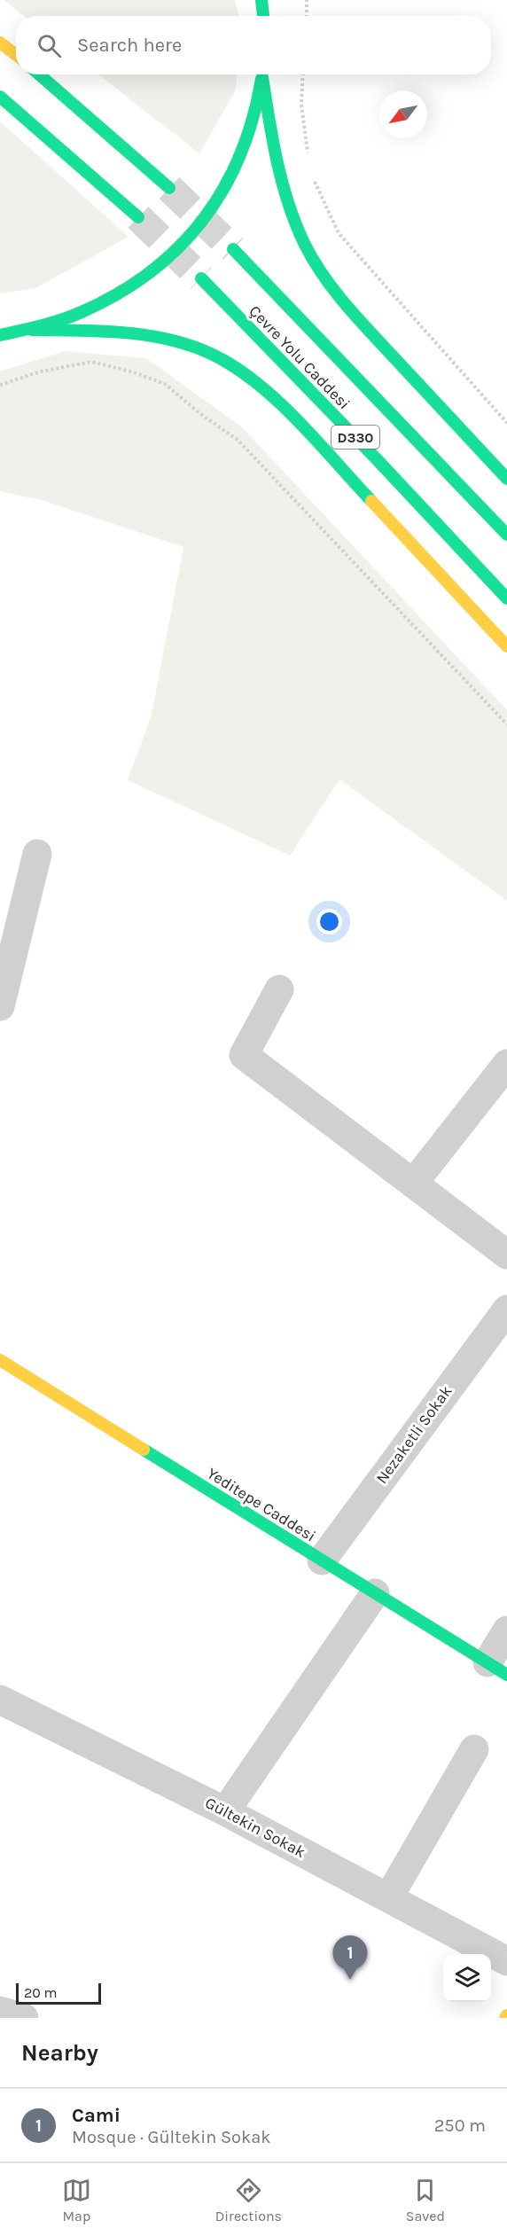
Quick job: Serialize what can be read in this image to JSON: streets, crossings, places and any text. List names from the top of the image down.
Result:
{
  "streets": {
    "main road": ["Çevre Yolu Caddesi", "D330", "Yeditepe Caddesi"],
    "street": ["Nezaketli Sokak", "Gültekin Sokak"]
  },
  "crossings": [
    ["Nezaketli Sokak", "Yeditepe Caddesi"]
  ],
  "scale_bar": "20 m",
  "north": "bottom left",
  "page": {
    "search": "Search here",
    "pins": "1",
    "scale": "20 m",
    "heading": "Nearby",
    "list": [
      {
        "mark": "1",
        "name": "Cami",
        "note": "Mosque · Gültekin Sokak",
        "value": "250 m"
      }
    ],
    "nav": ["Map", "Directions", "Saved"]
  }
}
